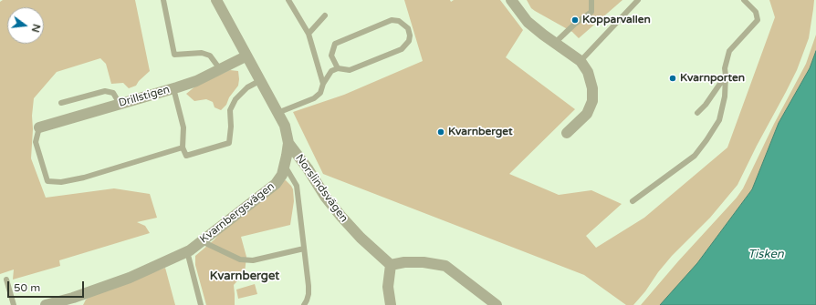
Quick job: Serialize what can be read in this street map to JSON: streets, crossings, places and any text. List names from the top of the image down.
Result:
{
  "streets": {
    "street": ["Drillstigen", "Norslindsvägen", "Kvarnbergsvägen"]
  },
  "crossings": [
    ["Drillstigen", "Kvarnbergsvägen"],
    ["Norslindsvägen", "Kvarnbergsvägen"]
  ],
  "districts": ["Kvarnberget"],
  "water": ["Tisken"],
  "places": ["Kopparvallen", "Kvarnporten", "Kvarnberget"],
  "scale_bar": "50 m",
  "north": "right"
}
